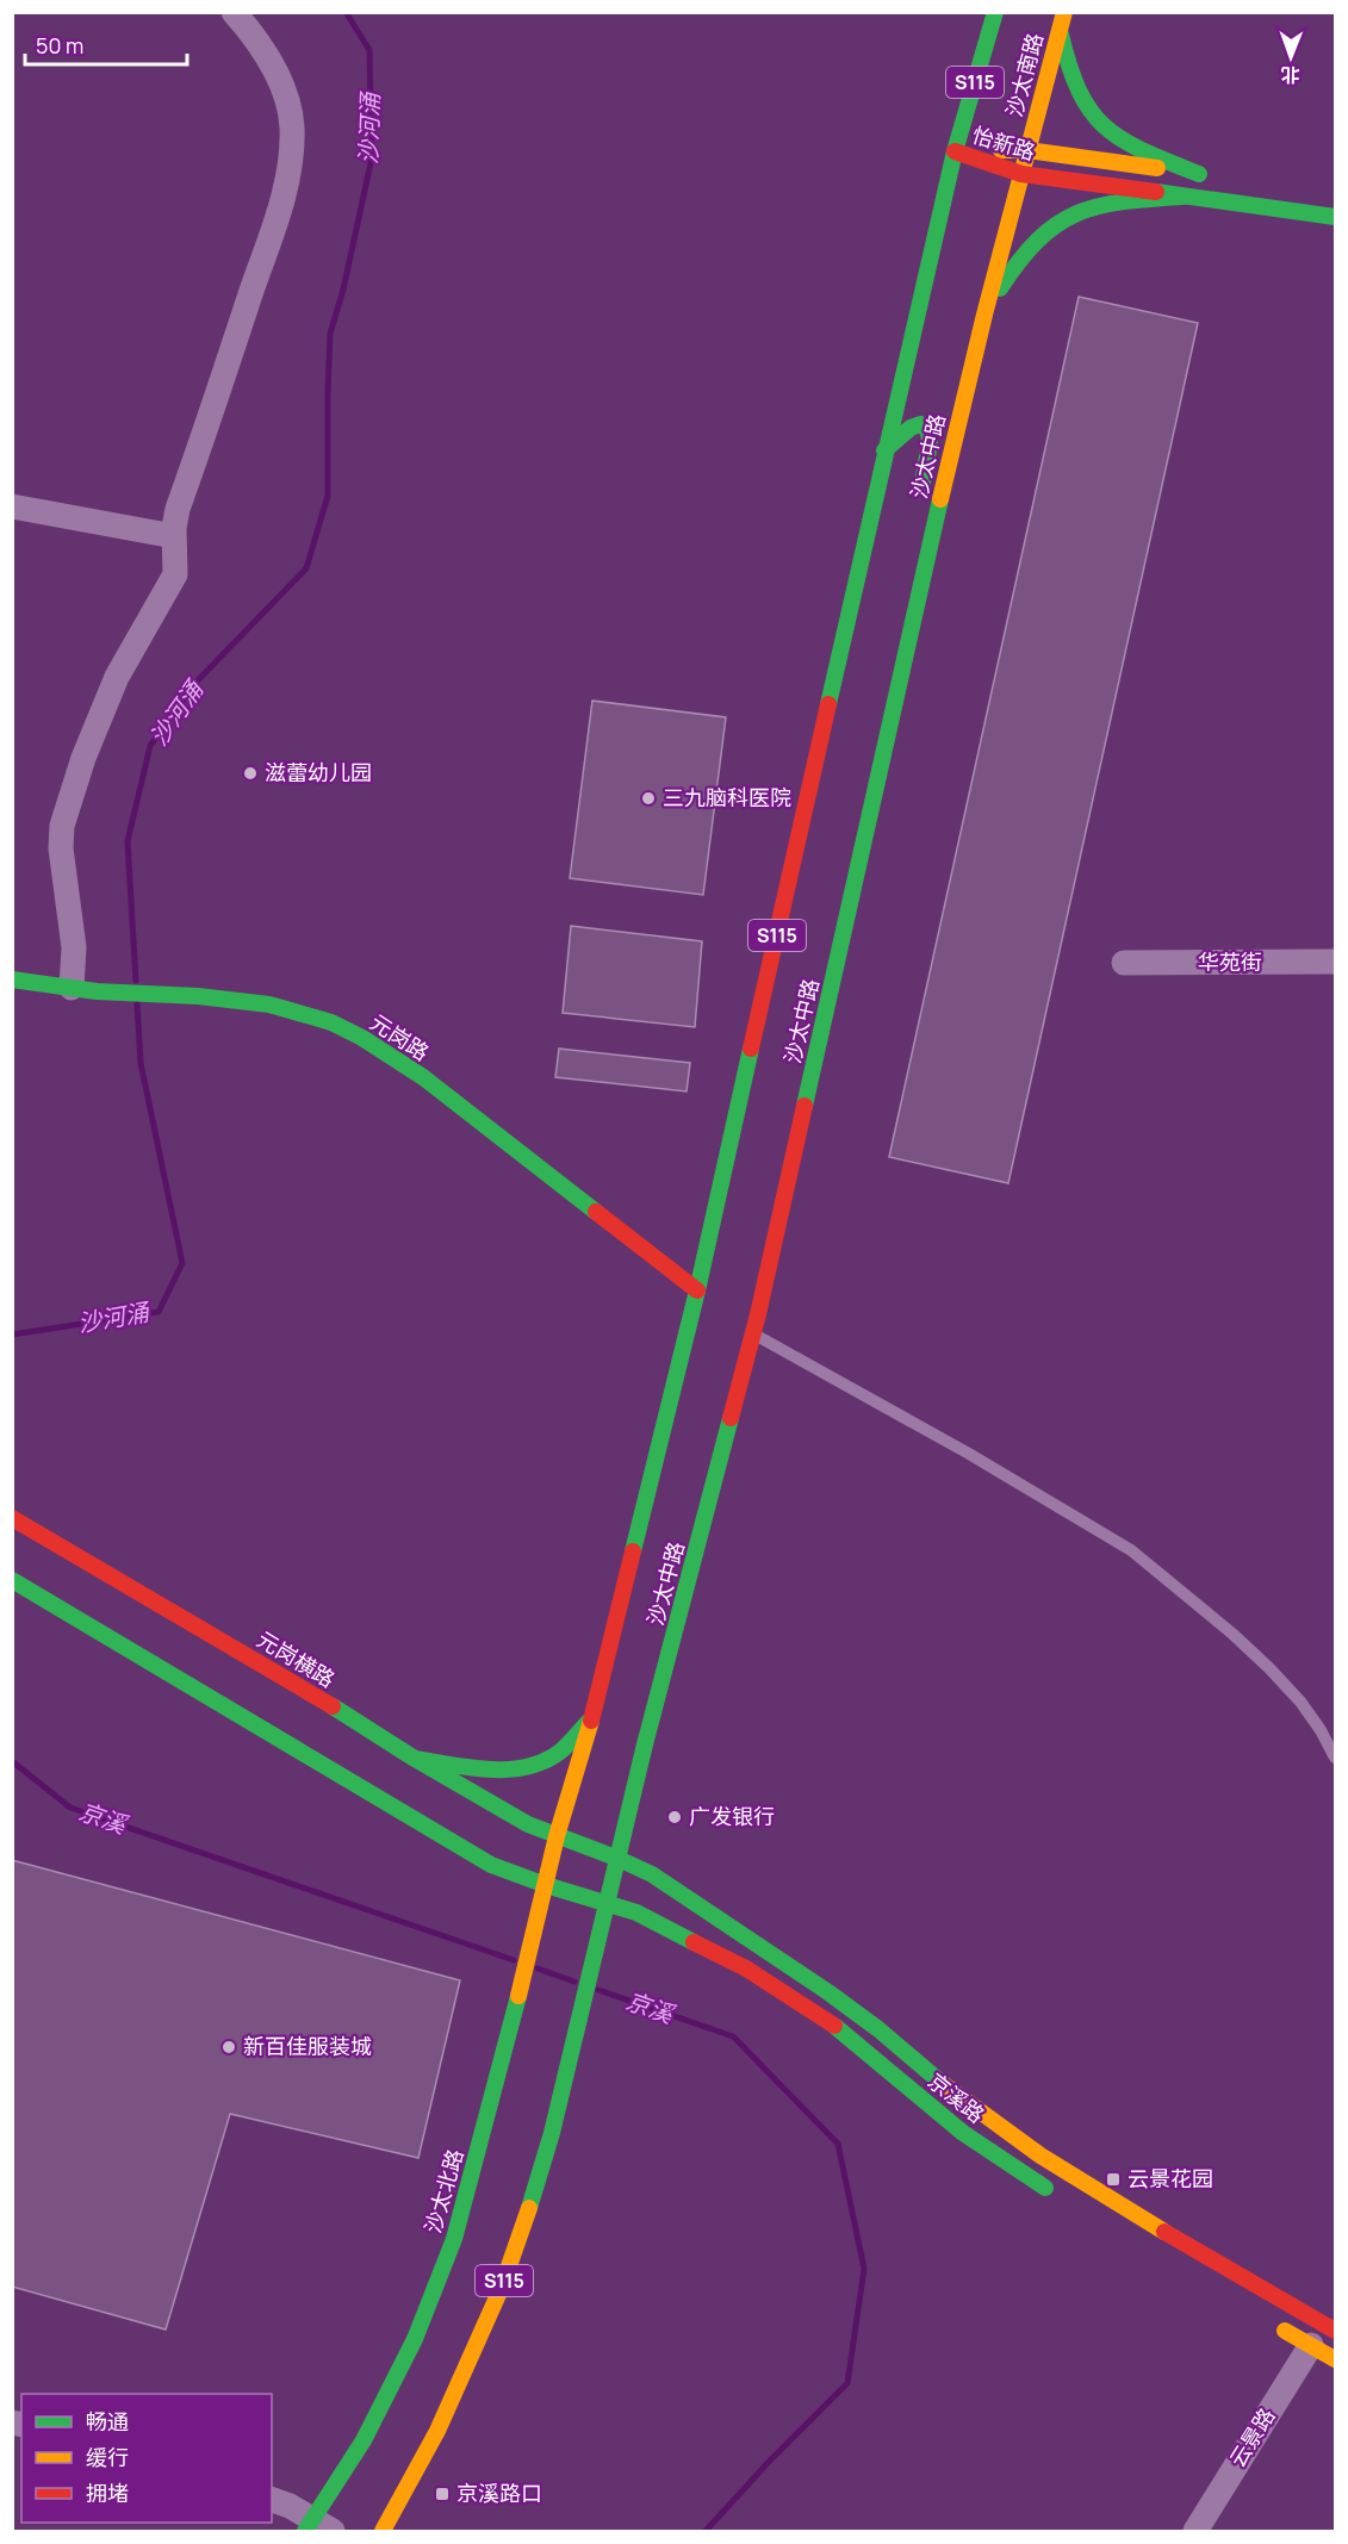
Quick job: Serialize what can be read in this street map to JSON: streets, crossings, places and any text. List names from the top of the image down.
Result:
{
  "streets": {
    "main road": [
      "沙太南路",
      "S115",
      "怡新路",
      "沙太中路",
      "元岗路",
      "元岗横路",
      "京溪路",
      "沙太北路"
    ],
    "street": ["华苑街", "云景路"]
  },
  "crossings": [
    ["沙太南路", "怡新路"],
    ["沙太南路", "沙太中路"],
    ["S115", "怡新路"],
    ["S115", "沙太中路"],
    ["S115", "京溪路"],
    ["怡新路", "沙太中路"],
    ["沙太中路", "元岗路"],
    ["沙太中路", "元岗横路"],
    ["沙太中路", "京溪路"],
    ["沙太中路", "沙太北路"],
    ["元岗横路", "京溪路"],
    ["元岗横路", "沙太北路"],
    ["京溪路", "沙太北路"]
  ],
  "water": ["沙河涌", "京溪"],
  "places": {
    "other": [
      "滋蕾幼儿园",
      "三九脑科医院",
      "广发银行",
      "新百佳服装城"
    ],
    "transit": ["云景花园", "京溪路口"]
  },
  "legend": ["畅通", "缓行", "拥堵"],
  "scale_bar": "50 m",
  "north": "bottom"
}
